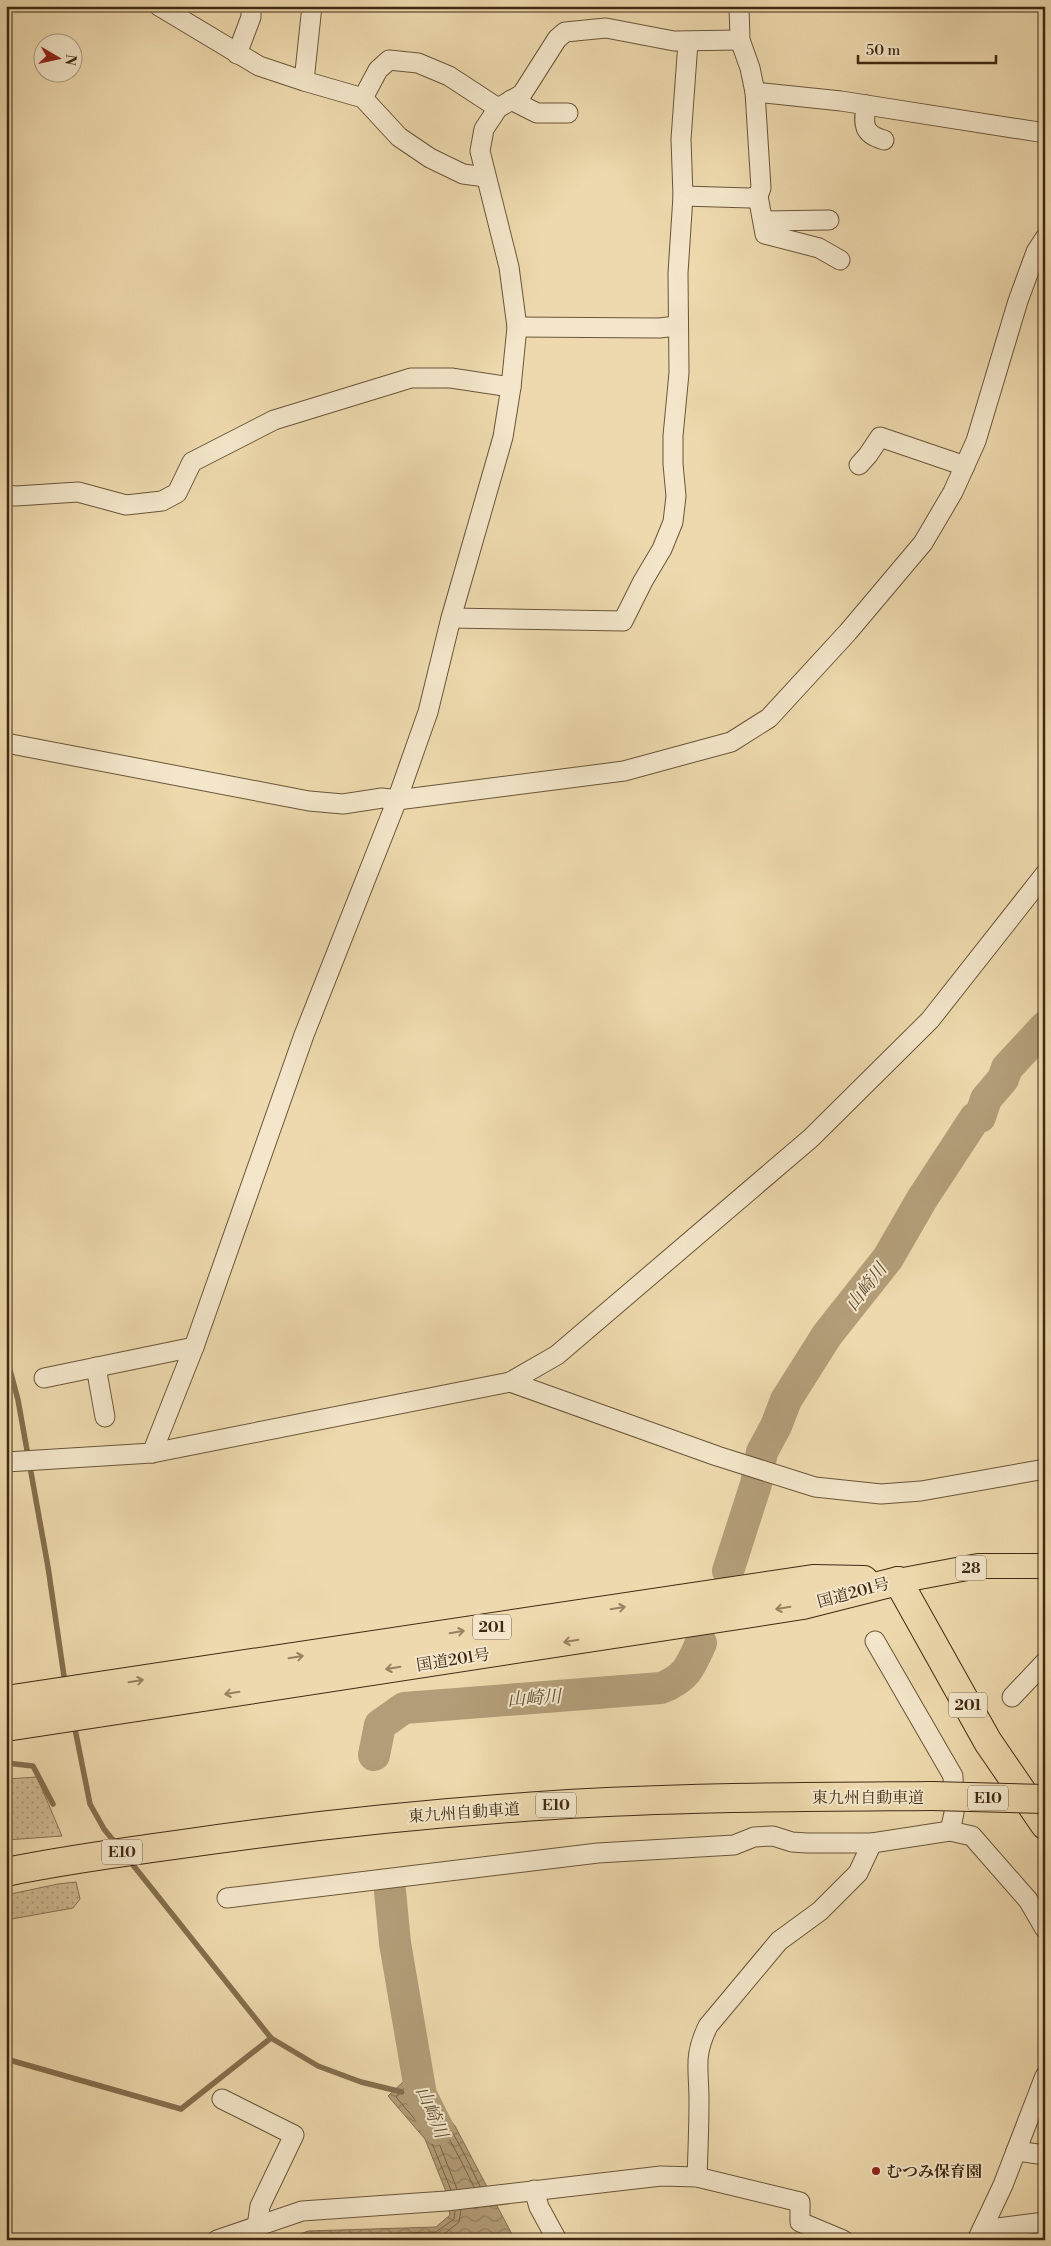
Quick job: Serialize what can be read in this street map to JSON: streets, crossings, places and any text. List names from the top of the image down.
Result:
{
  "streets": {
    "highway": [
      "国道201号",
      "201",
      "東九州自動車道",
      "E10"
    ],
    "main road": ["28"]
  },
  "crossings": [
    ["28", "国道201号"]
  ],
  "water": ["山崎川"],
  "places": ["むつみ保育園"],
  "scale_bar": "50 m",
  "north": "right"
}
